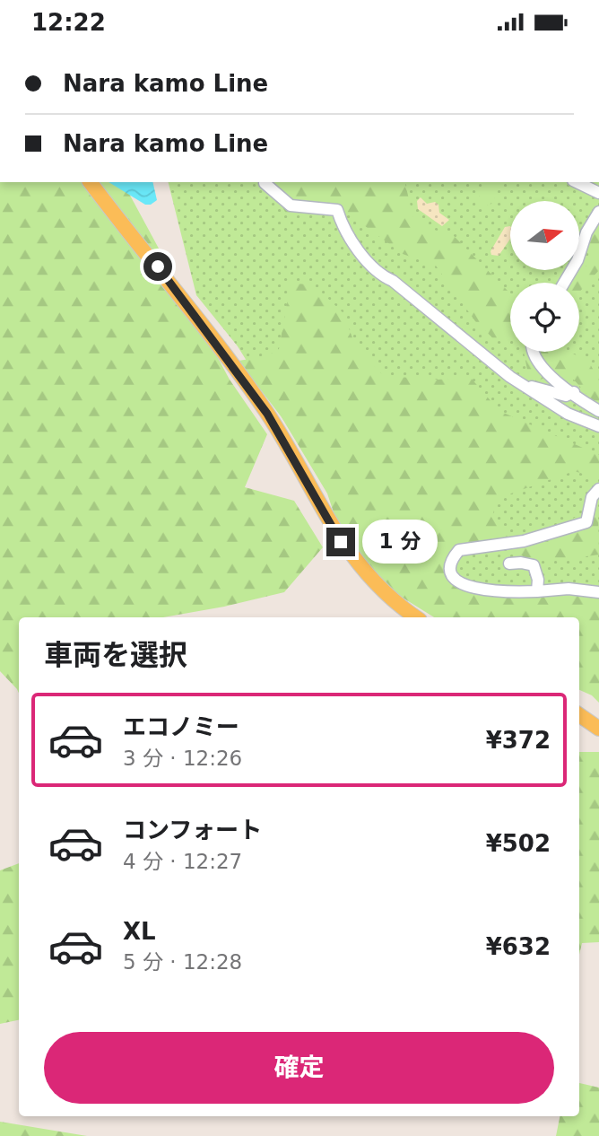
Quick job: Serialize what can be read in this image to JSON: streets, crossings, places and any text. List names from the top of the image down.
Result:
{
  "north": "right",
  "page": {
    "status": "12:22",
    "banner": ["Nara kamo Line", "Nara kamo Line"],
    "bubble": "1 分",
    "heading": "車両を選択",
    "list": [
      {
        "name": "エコノミー",
        "note": "3 分 · 12:26",
        "value": "¥372"
      },
      {
        "name": "コンフォート",
        "note": "4 分 · 12:27",
        "value": "¥502"
      },
      {
        "name": "XL",
        "note": "5 分 · 12:28",
        "value": "¥632"
      }
    ],
    "buttons": "確定"
  }
}
